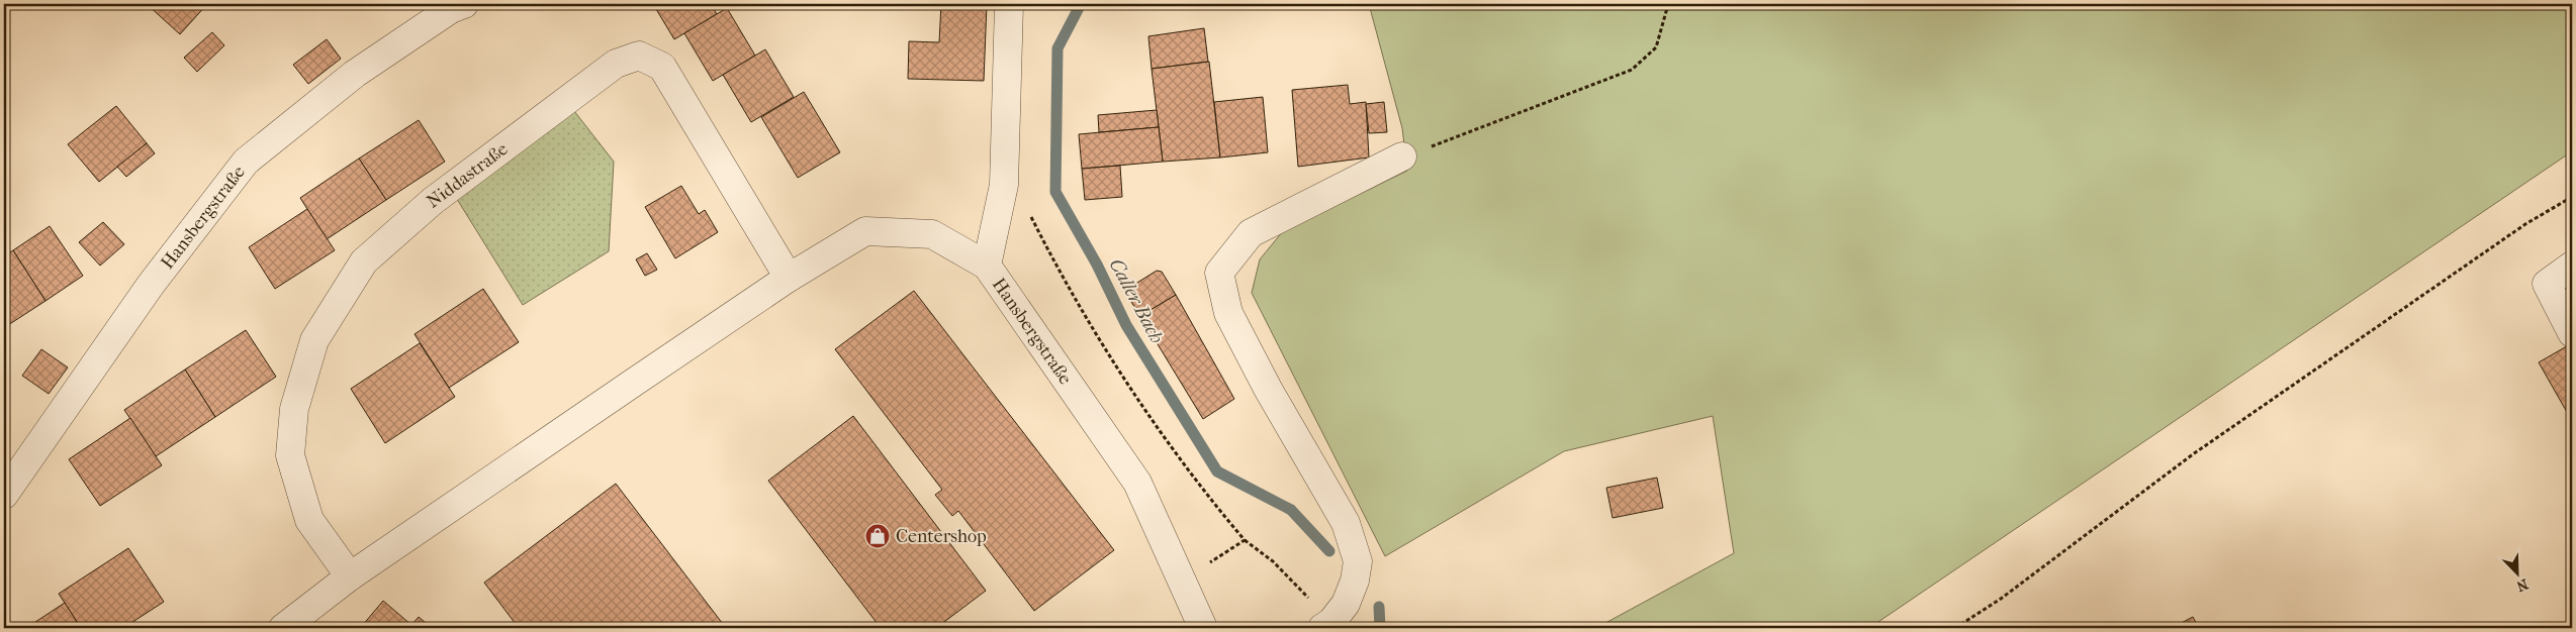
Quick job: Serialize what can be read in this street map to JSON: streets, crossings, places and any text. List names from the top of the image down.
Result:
{
  "streets": {
    "street": ["Niddastraße", "Hansbergstraße"]
  },
  "water": ["Caller Bach"],
  "places": {
    "shop": ["Centershop"]
  },
  "north": "bottom right"
}
